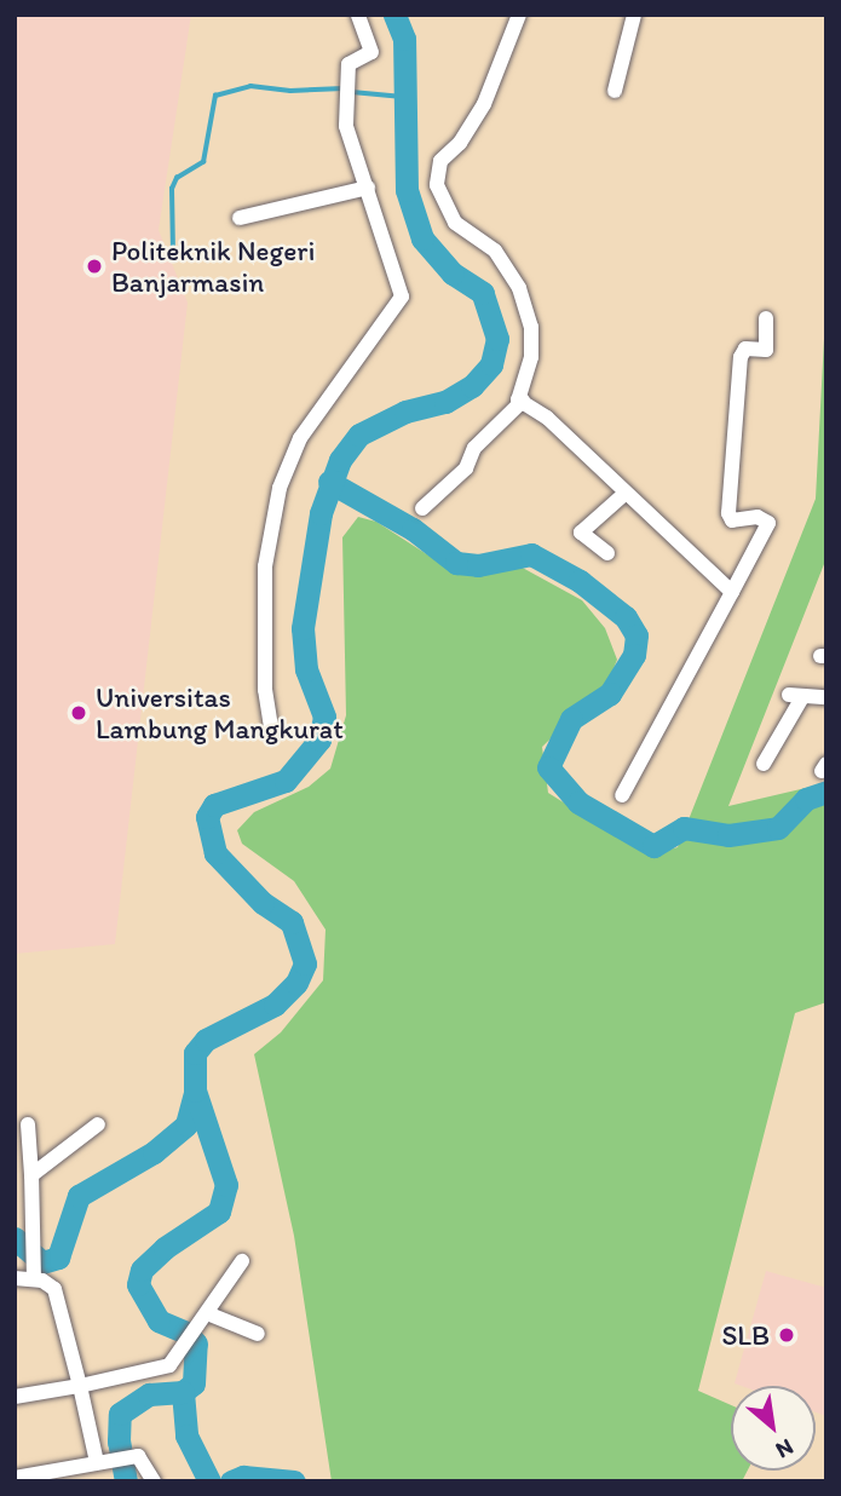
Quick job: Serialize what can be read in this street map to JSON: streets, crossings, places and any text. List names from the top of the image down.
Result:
{
  "places": ["Politeknik Negeri Banjarmasin", "Universitas Lambung Mangkurat", "SLB"],
  "north": "bottom right"
}
